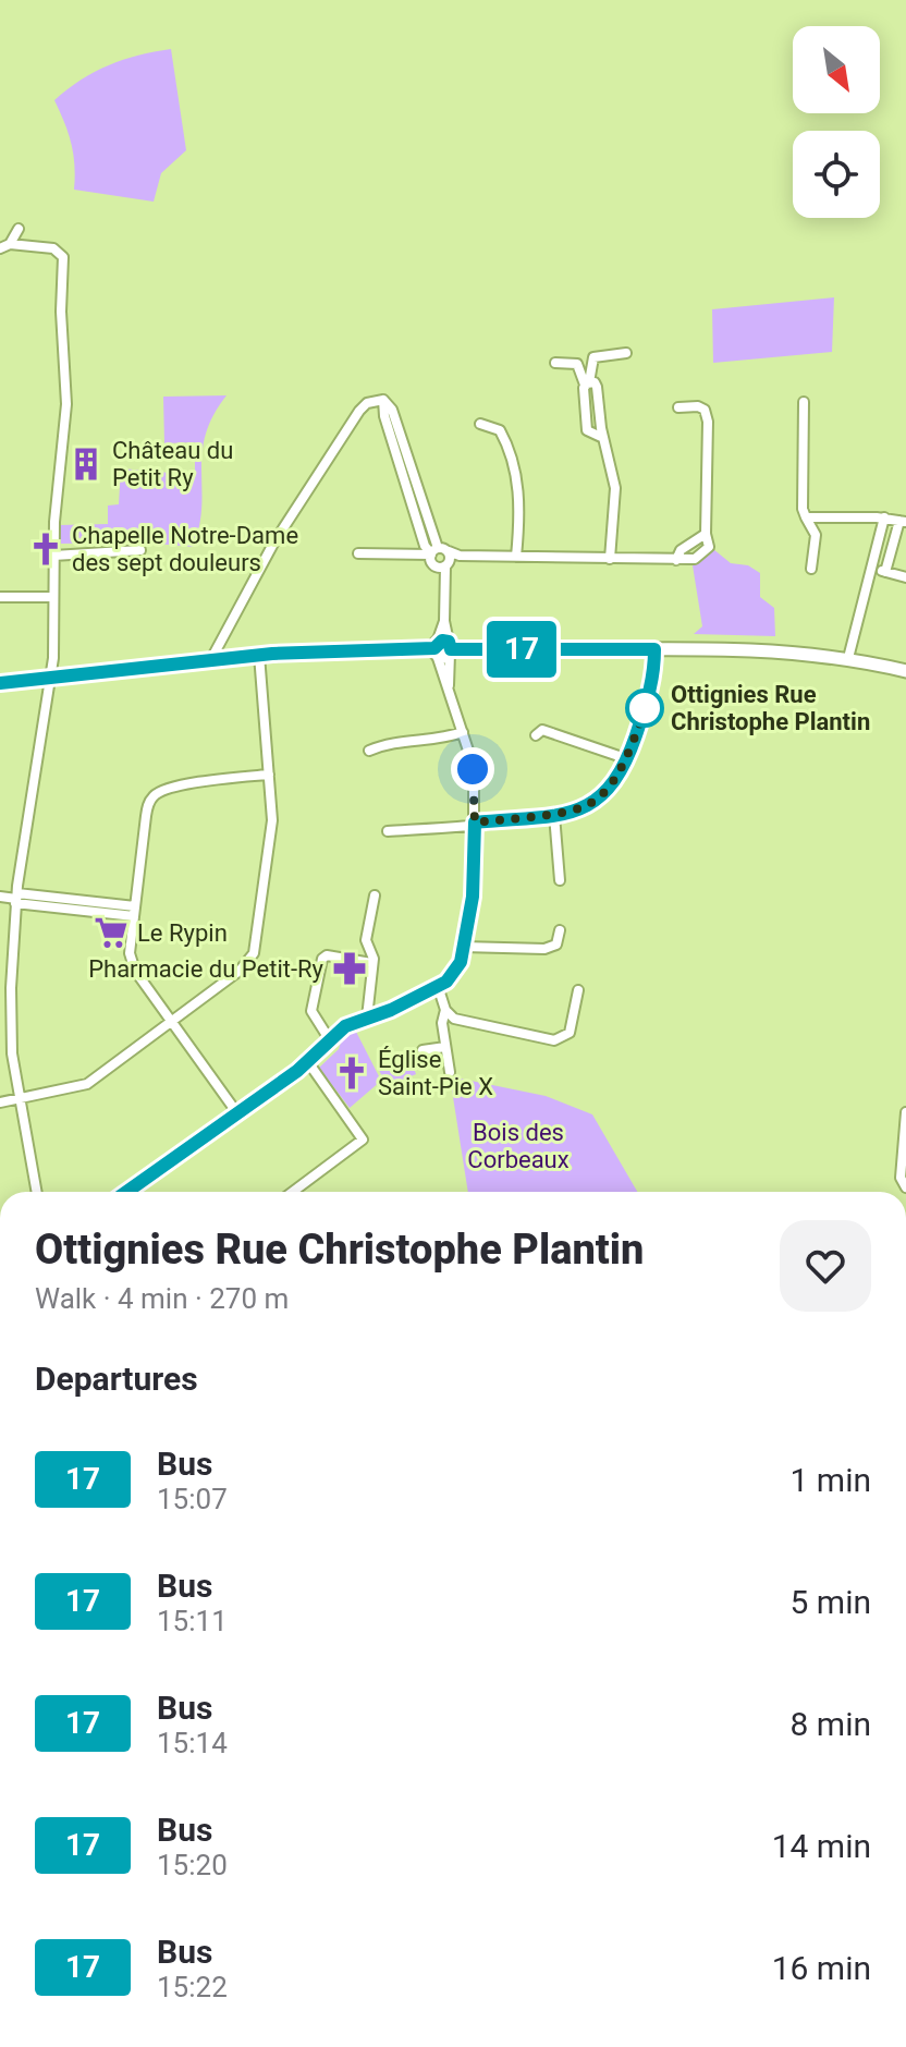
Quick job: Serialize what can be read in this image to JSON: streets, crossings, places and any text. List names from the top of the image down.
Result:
{
  "parks": ["Bois des Corbeaux"],
  "places": {
    "building": ["Château du Petit Ry"],
    "church": ["Chapelle Notre-Dame des sept douleurs", "Église Saint-Pie X"],
    "other": ["Ottignies Rue Christophe Plantin"],
    "supermarket": ["Le Rypin"],
    "pharmacy": ["Pharmacie du Petit-Ry"]
  },
  "lines": ["bus line 17"],
  "north": "bottom right",
  "page": {
    "on_map": "17",
    "heading": [
      ["Ottignies Rue Christophe Plantin", "Walk · 4 min · 270 m"],
      "Departures"
    ],
    "list": [
      {
        "mark": "17",
        "name": "Bus",
        "note": "15:07",
        "value": "1 min"
      },
      {
        "mark": "17",
        "name": "Bus",
        "note": "15:11",
        "value": "5 min"
      },
      {
        "mark": "17",
        "name": "Bus",
        "note": "15:14",
        "value": "8 min"
      },
      {
        "mark": "17",
        "name": "Bus",
        "note": "15:20",
        "value": "14 min"
      },
      {
        "mark": "17",
        "name": "Bus",
        "note": "15:22",
        "value": "16 min"
      }
    ]
  }
}
